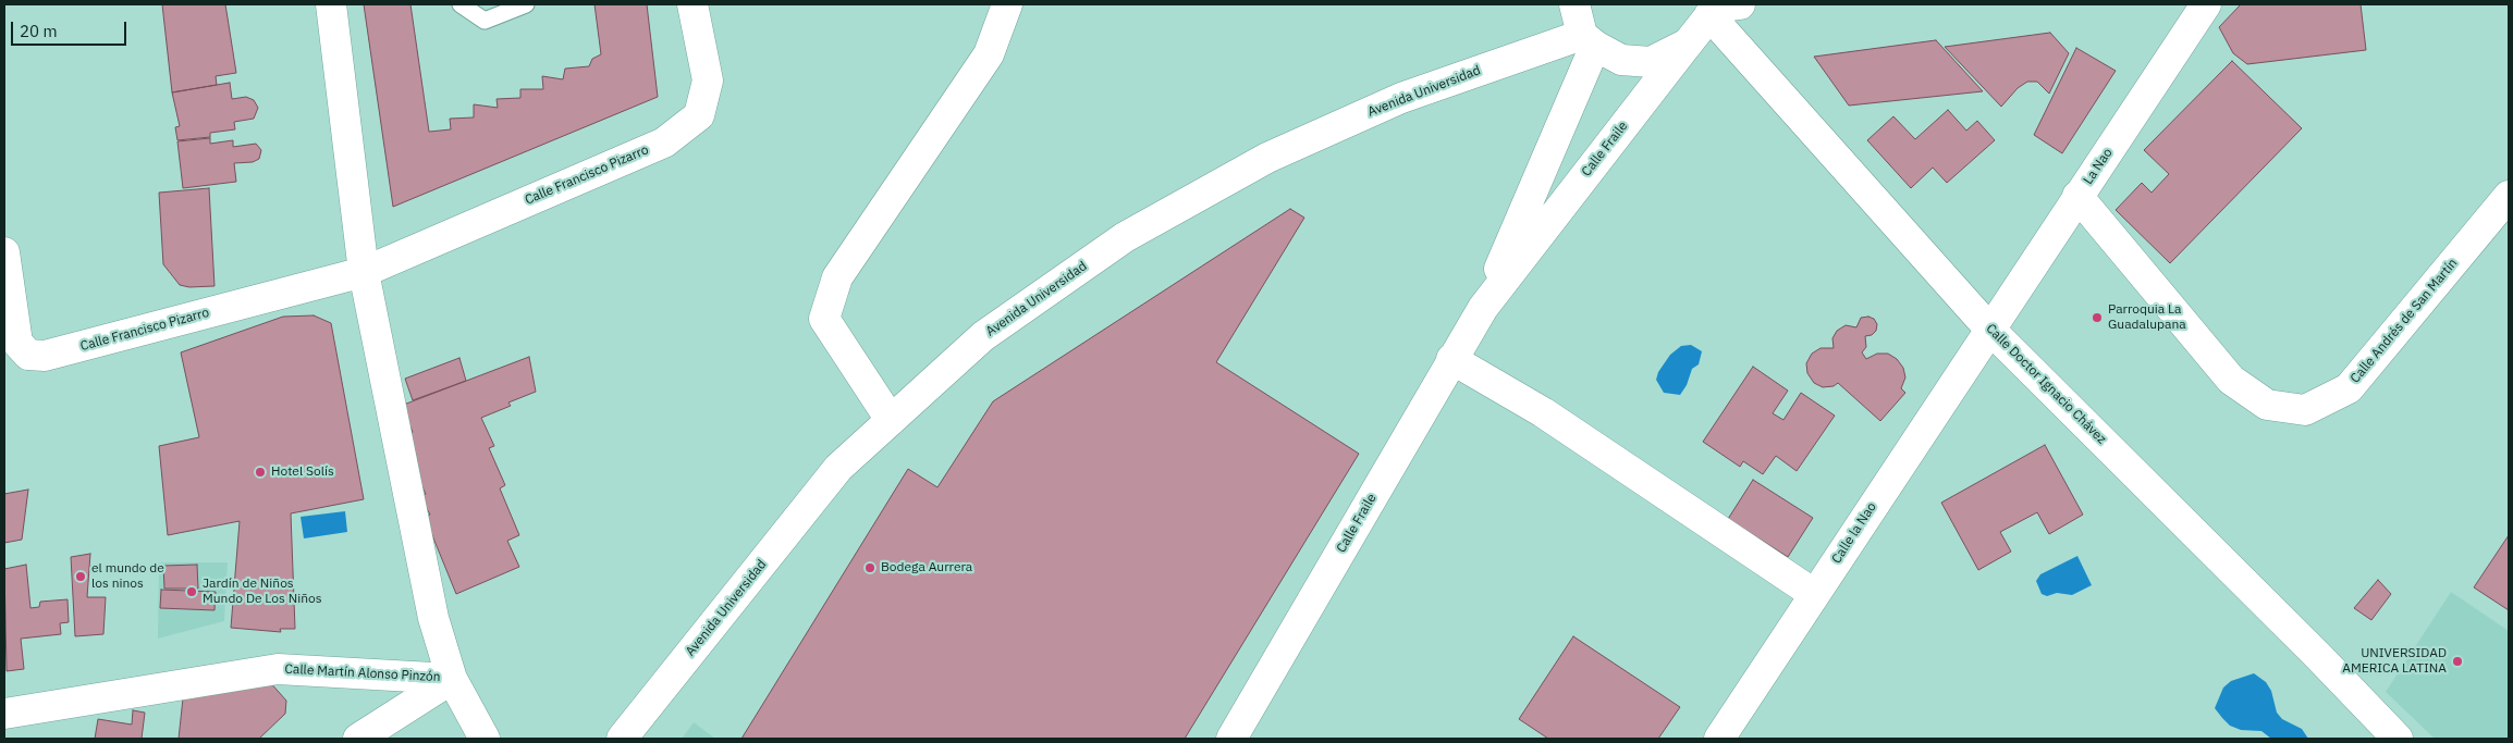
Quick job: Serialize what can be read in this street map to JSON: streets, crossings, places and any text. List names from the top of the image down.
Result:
{
  "streets": {
    "street": [
      "Avenida Universidad",
      "Calle Fraile",
      "La Nao",
      "Calle Francisco Pizarro",
      "Calle Andrés de San Martín",
      "Calle Doctor Ignacio Chávez",
      "Calle la Nao",
      "Calle Martín Alonso Pinzón"
    ]
  },
  "crossings": [
    ["Avenida Universidad", "Calle Fraile"],
    ["La Nao", "Calle Andrés de San Martín"],
    ["La Nao", "Calle Doctor Ignacio Chávez"],
    ["La Nao", "Calle la Nao"],
    ["Calle Doctor Ignacio Chávez", "Calle la Nao"]
  ],
  "places": [
    "Parroquia La Guadalupana",
    "Hotel Solís",
    "Bodega Aurrera",
    "el mundo de los ninos",
    "Jardín de Niños Mundo De Los Niños",
    "UNIVERSIDAD AMERICA LATINA"
  ],
  "scale_bar": "20 m"
}
